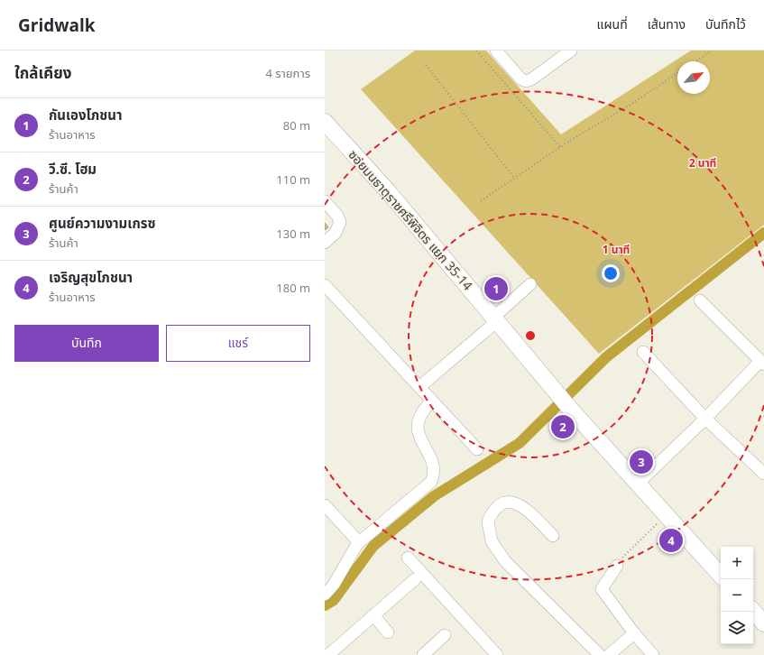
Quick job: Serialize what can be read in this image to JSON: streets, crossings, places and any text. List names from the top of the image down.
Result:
{
  "streets": {
    "street": ["ซอยมนธาตุราชศรีพิจิตร แยก 35-14"]
  },
  "north": "top right",
  "page": {
    "header": "Gridwalk",
    "nav": ["แผนที่", "เส้นทาง", "บันทึกไว้"],
    "heading": ["ใกล้เคียง", "4 รายการ"],
    "list": [
      {
        "mark": "1",
        "name": "กันเองโภชนา",
        "note": "ร้านอาหาร",
        "value": "80 m"
      },
      {
        "mark": "2",
        "name": "วี.ซี. โฮม",
        "note": "ร้านค้า",
        "value": "110 m"
      },
      {
        "mark": "3",
        "name": "ศูนย์ความงามเกรซ",
        "note": "ร้านค้า",
        "value": "130 m"
      },
      {
        "mark": "4",
        "name": "เจริญสุขโภชนา",
        "note": "ร้านอาหาร",
        "value": "180 m"
      }
    ],
    "pins": [
      "1",
      "2",
      "3",
      "4"
    ],
    "buttons": ["บันทึก", "แชร์"],
    "map_buttons": ["+", "−"]
  },
  "rings": ["2 นาที", "1 นาที"]
}
